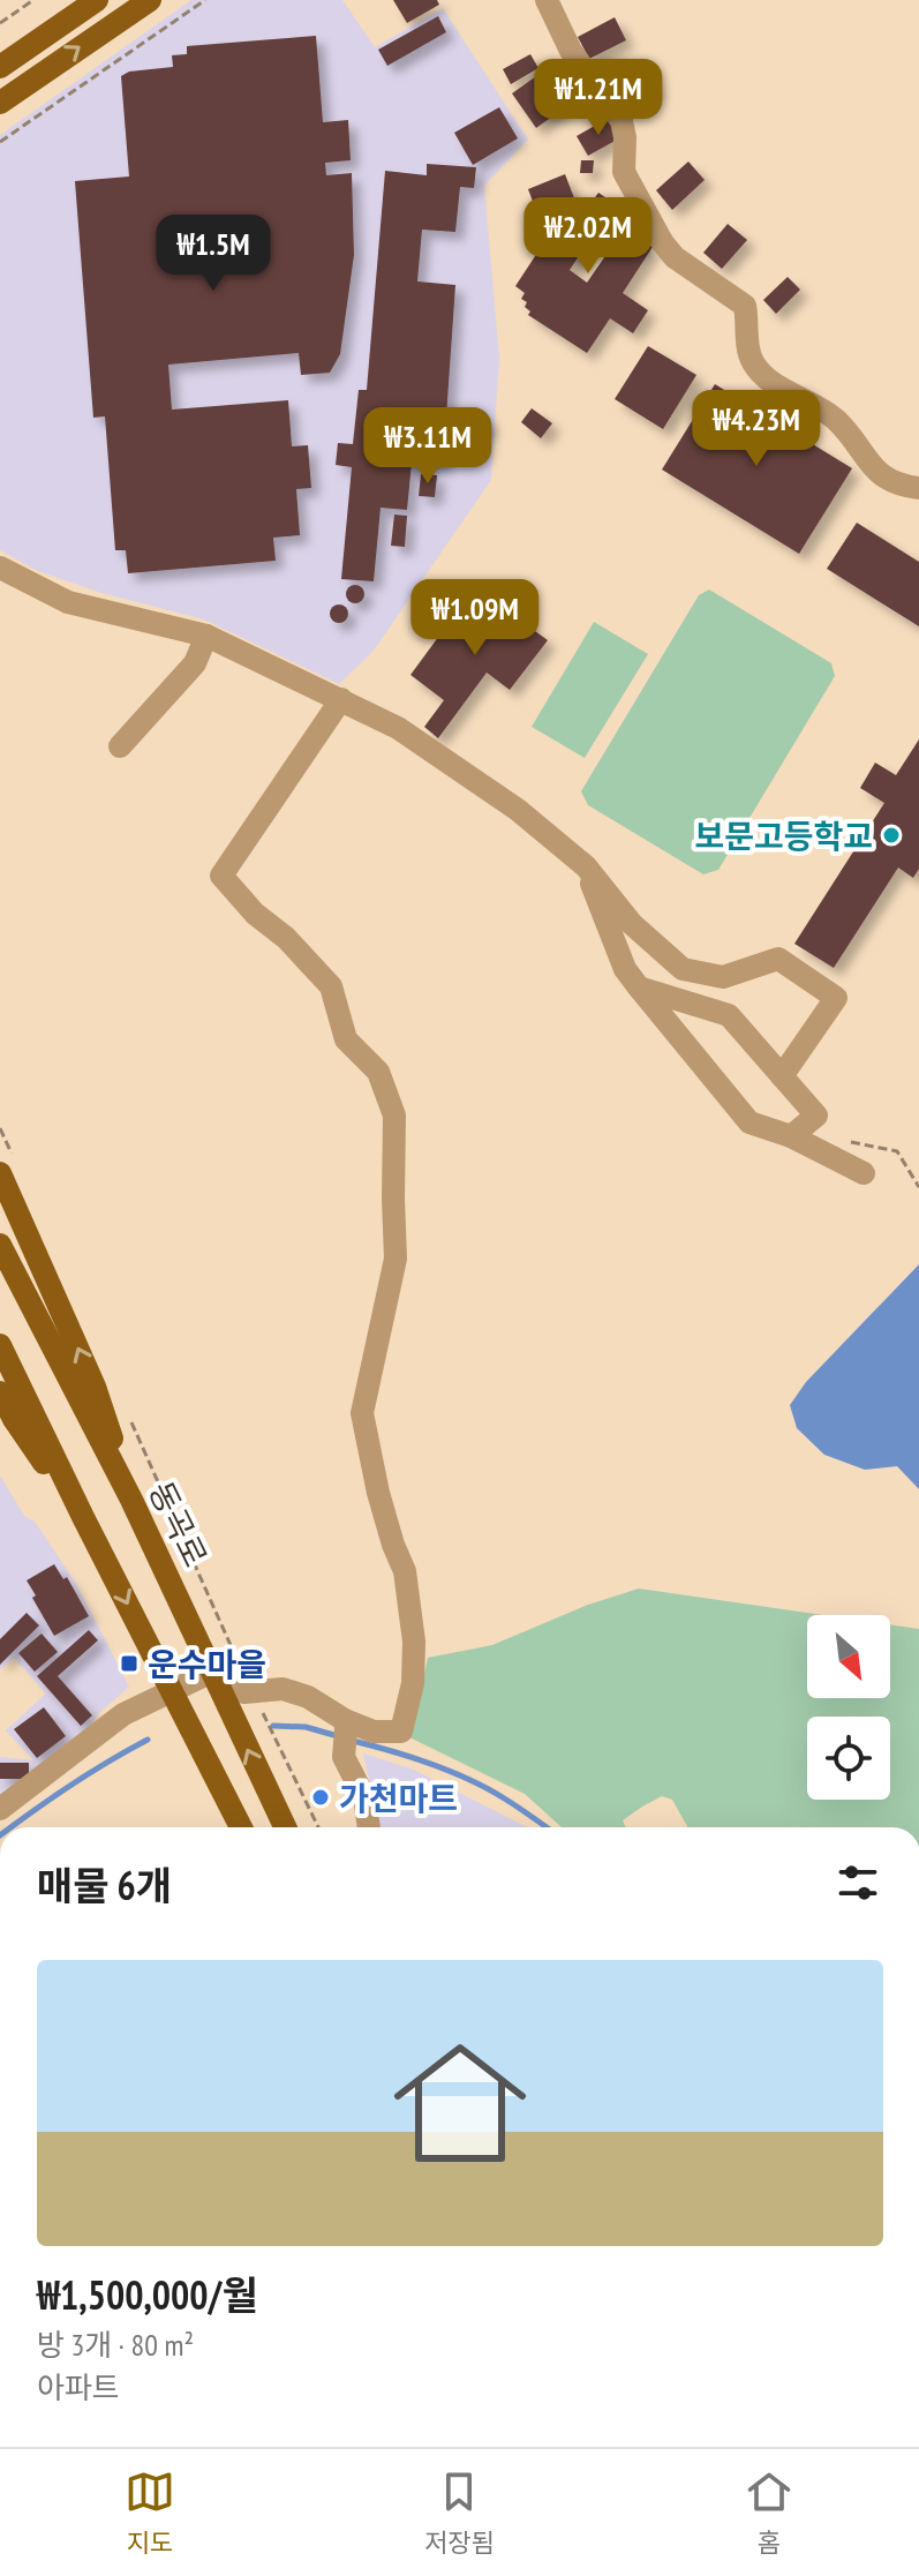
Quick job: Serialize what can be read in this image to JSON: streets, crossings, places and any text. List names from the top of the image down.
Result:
{
  "streets": {
    "main road": ["동곡로"]
  },
  "places": {
    "other": ["보문고등학교", "가천마트"],
    "transit": ["운수마을"]
  },
  "north": "bottom right",
  "page": {
    "price": [
      "₩1.21M",
      "₩2.02M",
      "₩1.5M",
      "₩4.23M",
      "₩3.11M",
      "₩1.09M"
    ],
    "heading": "매물 6개",
    "list": [
      {
        "name": "₩1,500,000/월",
        "note": "방 3개 · 80 m² · 아파트"
      }
    ],
    "tabs": ["지도", "저장됨", "홈"]
  }
}
